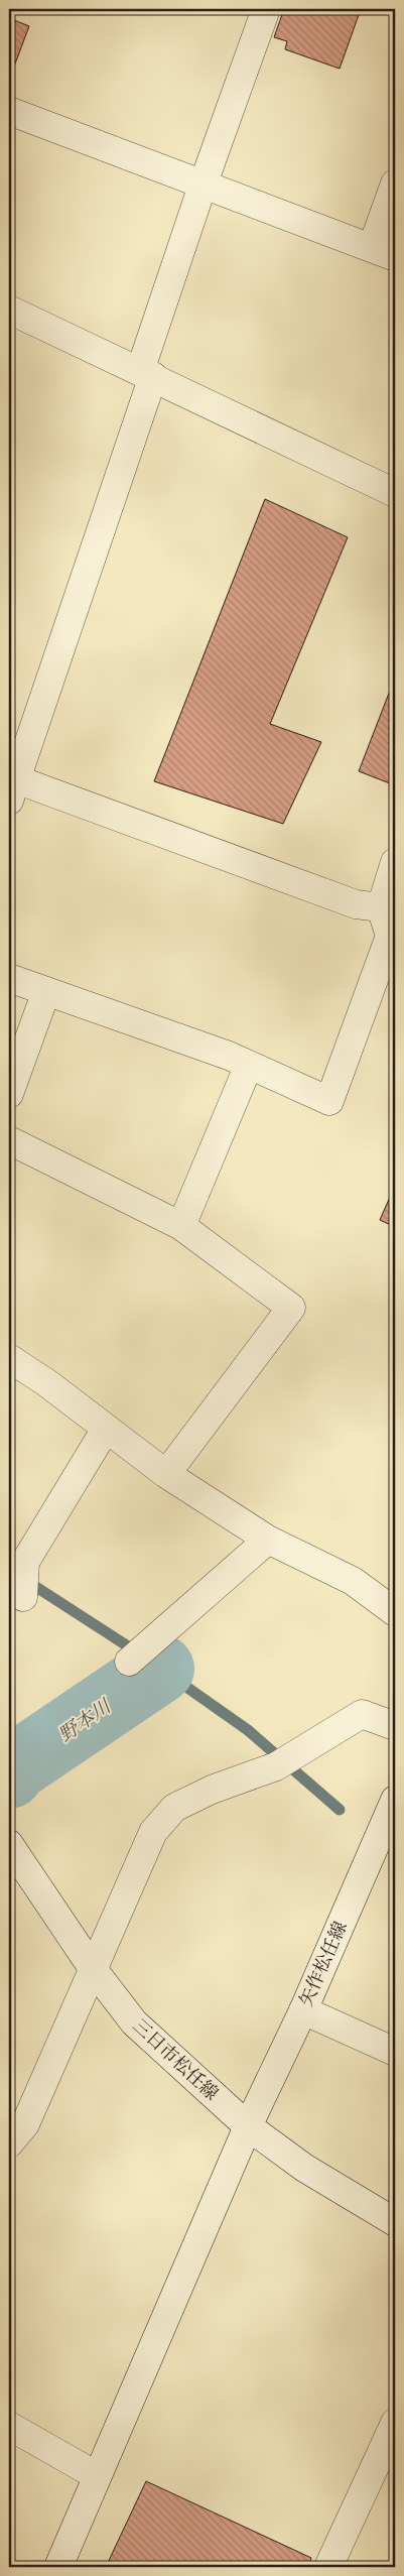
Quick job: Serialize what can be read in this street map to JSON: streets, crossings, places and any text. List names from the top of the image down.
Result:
{
  "streets": {
    "street": ["矢作松任線", "三日市松任線"]
  },
  "crossings": [
    ["矢作松任線", "三日市松任線"]
  ],
  "water": ["野本川"]
}
